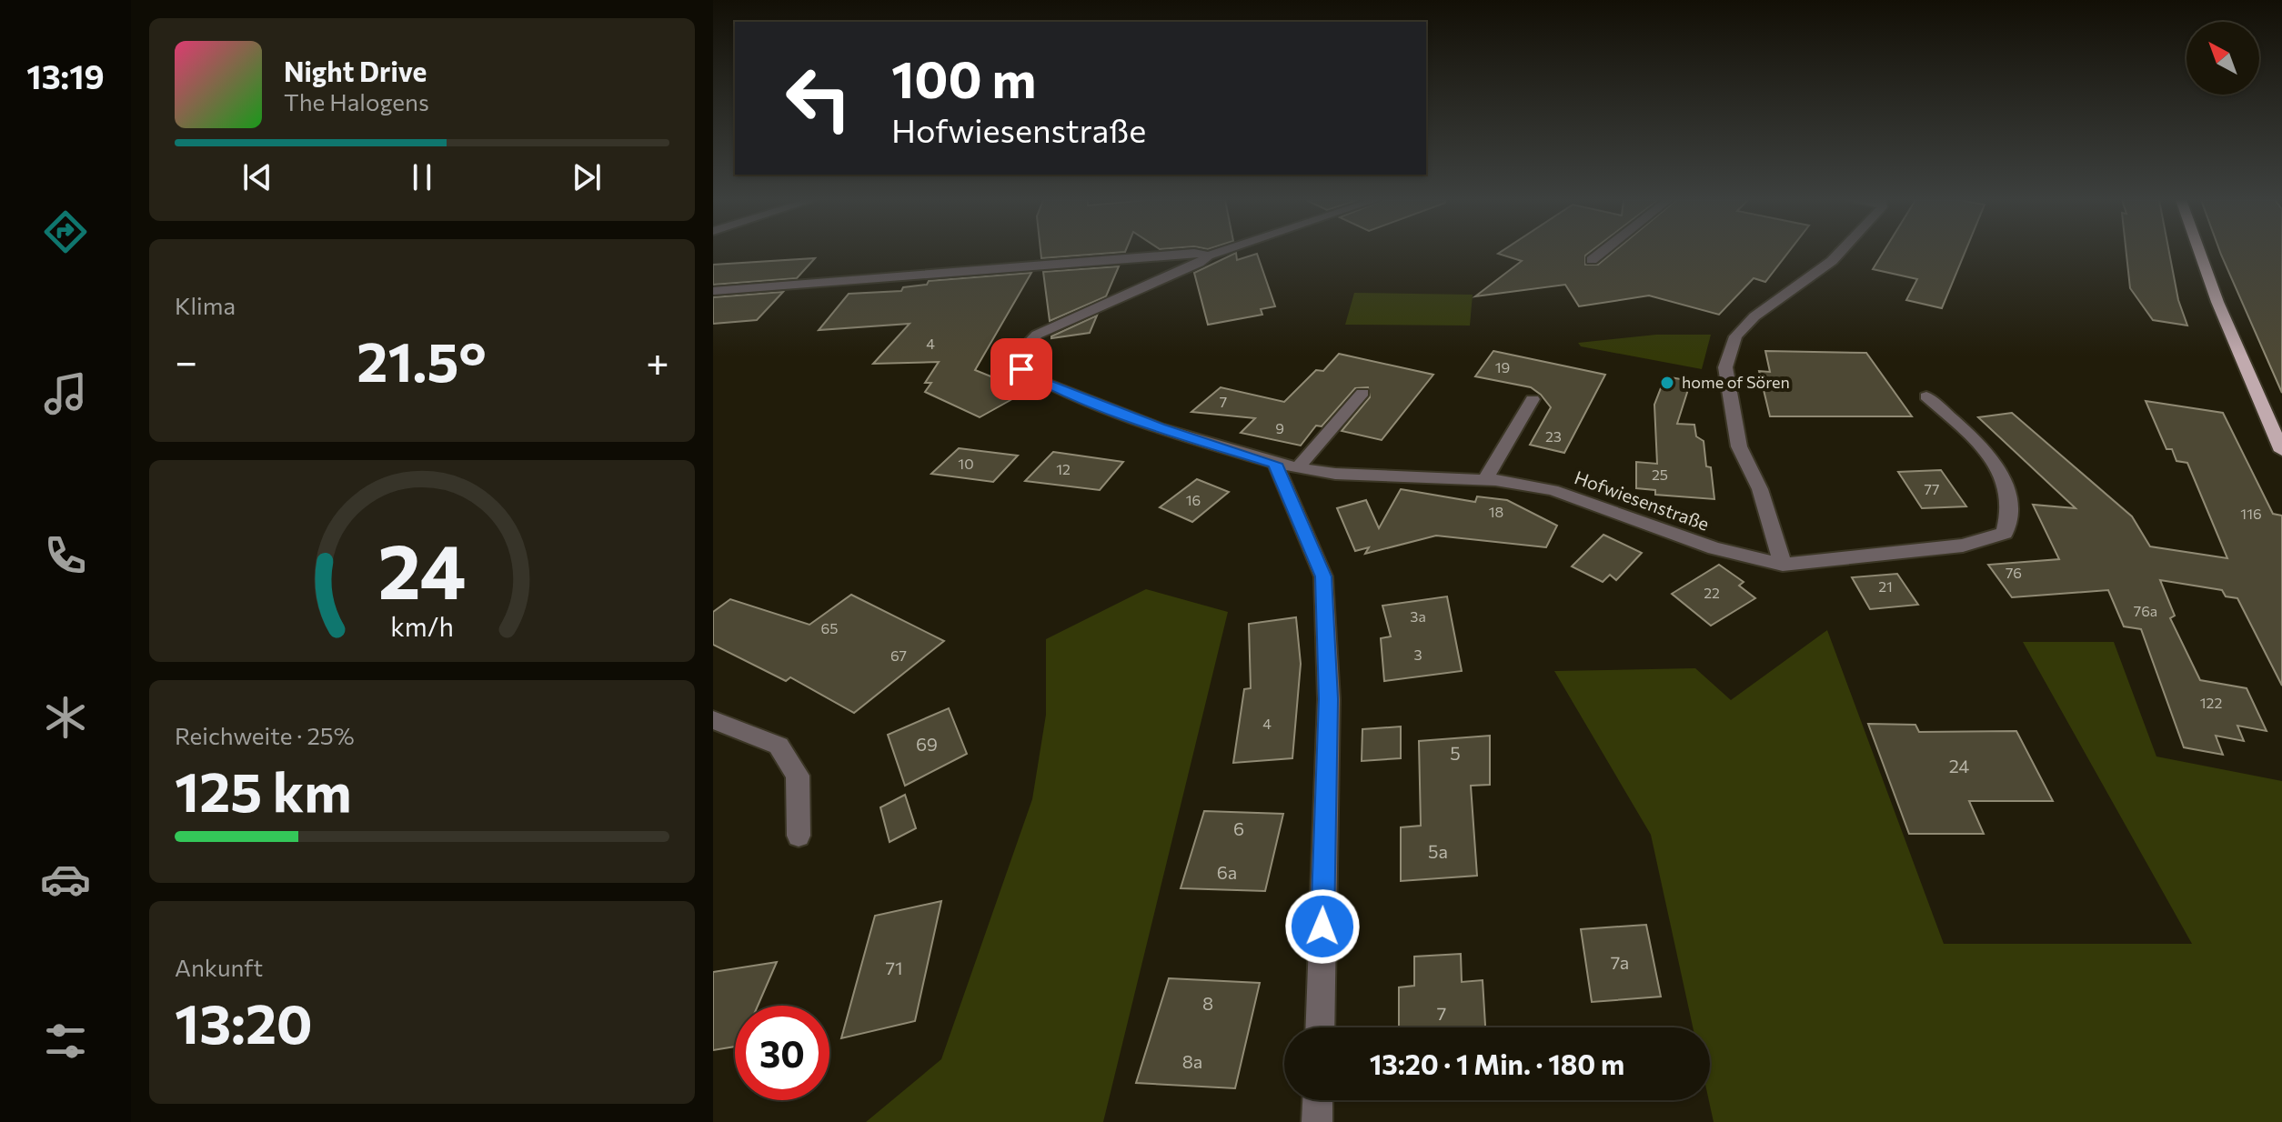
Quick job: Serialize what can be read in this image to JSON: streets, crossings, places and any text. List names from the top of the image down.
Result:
{
  "streets": {
    "street": ["Hofwiesenstraße"]
  },
  "places": ["home of Sören"],
  "house_numbers": [
    "4",
    "19",
    "7",
    "9",
    "23",
    "10",
    "12",
    "25",
    "77",
    "16",
    "18",
    "116",
    "76",
    "21",
    "22",
    "76a",
    "3a",
    "65",
    "3",
    "67",
    "122",
    "4",
    "69",
    "5",
    "24",
    "6",
    "5a",
    "6a",
    "7a",
    "71",
    "8",
    "7",
    "8a"
  ],
  "north": "top left",
  "page": {
    "tabs": "13:19",
    "turn": ["100 m", "Hofwiesenstraße"],
    "song": ["Night Drive", "The Halogens"],
    "tile": [
      "Klima",
      ["Reichweite · 25%", "125 km"],
      ["Ankunft", "13:20"]
    ],
    "heat": ["−", "21.5°", "+"],
    "limit": "30",
    "trip": "13:20 · 1 Min. · 180 m",
    "gauge": ["24", "km/h"]
  }
}
